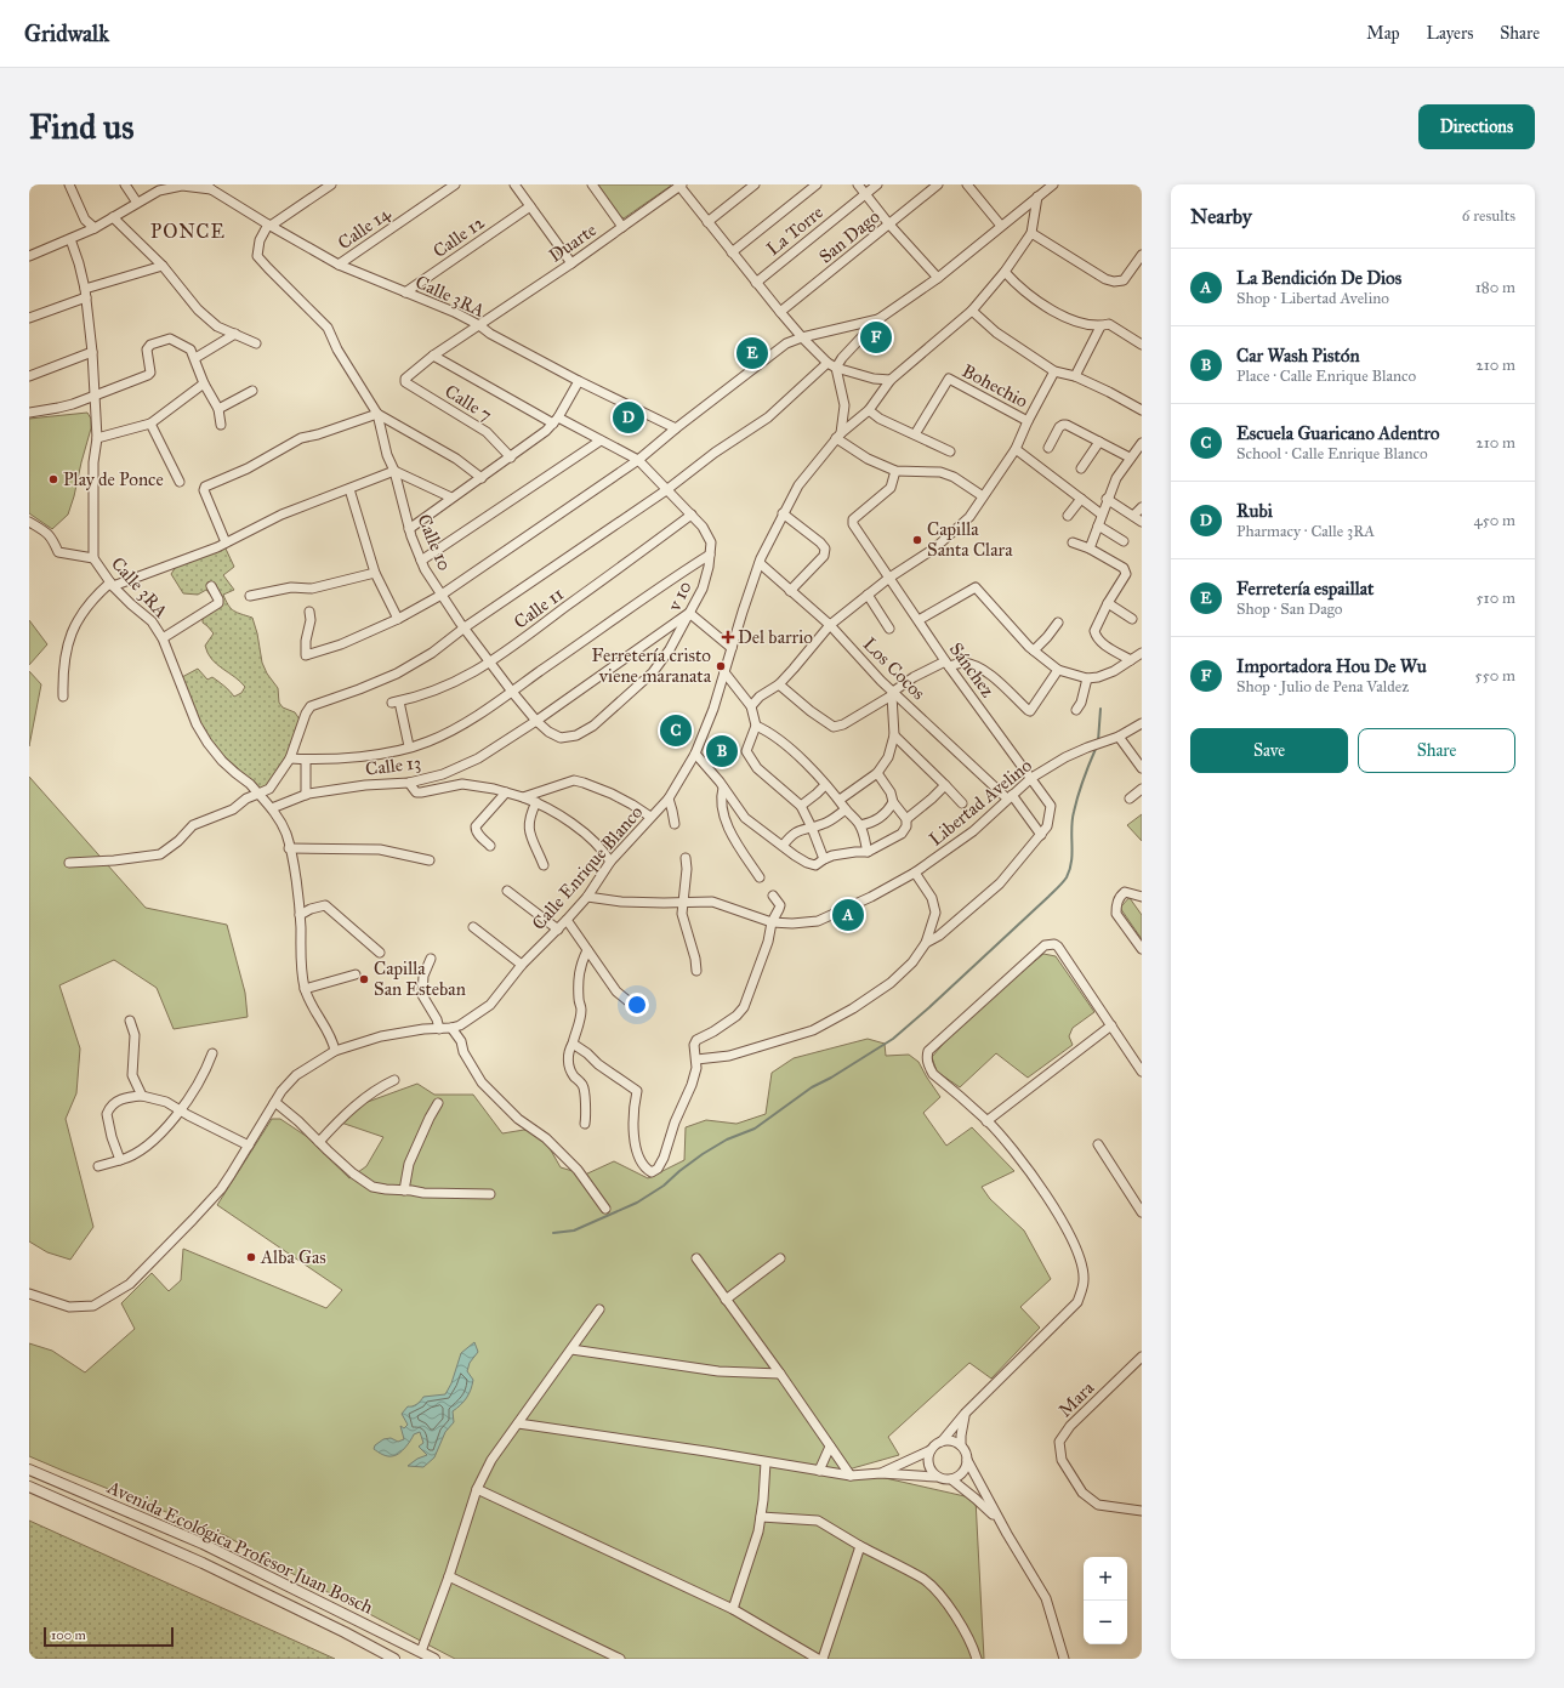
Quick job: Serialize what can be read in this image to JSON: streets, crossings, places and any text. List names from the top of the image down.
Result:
{
  "streets": {
    "street": [
      "Calle 14",
      "La Torre",
      "Calle 12",
      "San Dago",
      "Duarte",
      "Calle 3RA",
      "Bohechio",
      "Calle 7",
      "Calle 10",
      "v 10",
      "Calle 11",
      "Los Cocos",
      "Sánchez",
      "Calle 13",
      "Libertad Avelino",
      "Calle Enrique Blanco",
      "Mara",
      "Avenida Ecológica Profesor Juan Bosch"
    ]
  },
  "crossings": [
    ["Calle 14", "Calle 3RA"],
    ["Calle 12", "Calle 3RA"],
    ["Duarte", "Calle 3RA"],
    ["Duarte", "Calle 7"],
    ["Duarte", "v 10"],
    ["Calle 3RA", "Calle 13"],
    ["Calle 3RA", "Calle Enrique Blanco"],
    ["Calle 10", "v 10"],
    ["Calle 10", "Calle 11"],
    ["v 10", "Calle 11"],
    ["v 10", "Calle 13"],
    ["Los Cocos", "Sánchez"],
    ["Los Cocos", "Libertad Avelino"],
    ["Los Cocos", "Calle Enrique Blanco"],
    ["Sánchez", "Libertad Avelino"],
    ["Libertad Avelino", "Calle Enrique Blanco"]
  ],
  "districts": ["PONCE"],
  "places": {
    "other": [
      "Play de Ponce",
      "Capilla Santa Clara",
      "Ferretería cristo viene maranata",
      "Capilla San Esteban",
      "Alba Gas"
    ],
    "health": ["Del barrio"]
  },
  "scale_bar": "100 m",
  "page": {
    "header": "Gridwalk",
    "nav": ["Map", "Layers", "Share"],
    "buttons": [
      "Directions",
      ["Save", "Share"]
    ],
    "title": "Find us",
    "heading": ["Nearby", "6 results"],
    "list": [
      {
        "mark": "A",
        "name": "La Bendición De Dios",
        "note": "Shop · Libertad Avelino",
        "value": "180 m"
      },
      {
        "mark": "B",
        "name": "Car Wash Pistón",
        "note": "Place · Calle Enrique Blanco",
        "value": "210 m"
      },
      {
        "mark": "C",
        "name": "Escuela Guaricano Adentro",
        "note": "School · Calle Enrique Blanco",
        "value": "210 m"
      },
      {
        "mark": "D",
        "name": "Rubi",
        "note": "Pharmacy · Calle 3RA",
        "value": "450 m"
      },
      {
        "mark": "E",
        "name": "Ferretería espaillat",
        "note": "Shop · San Dago",
        "value": "510 m"
      },
      {
        "mark": "F",
        "name": "Importadora Hou De Wu",
        "note": "Shop · Julio de Pena Valdez",
        "value": "550 m"
      }
    ],
    "pins": [
      "F",
      "E",
      "D",
      "C",
      "B",
      "A"
    ],
    "map_buttons": ["+", "−"],
    "scale": "100 m"
  }
}
